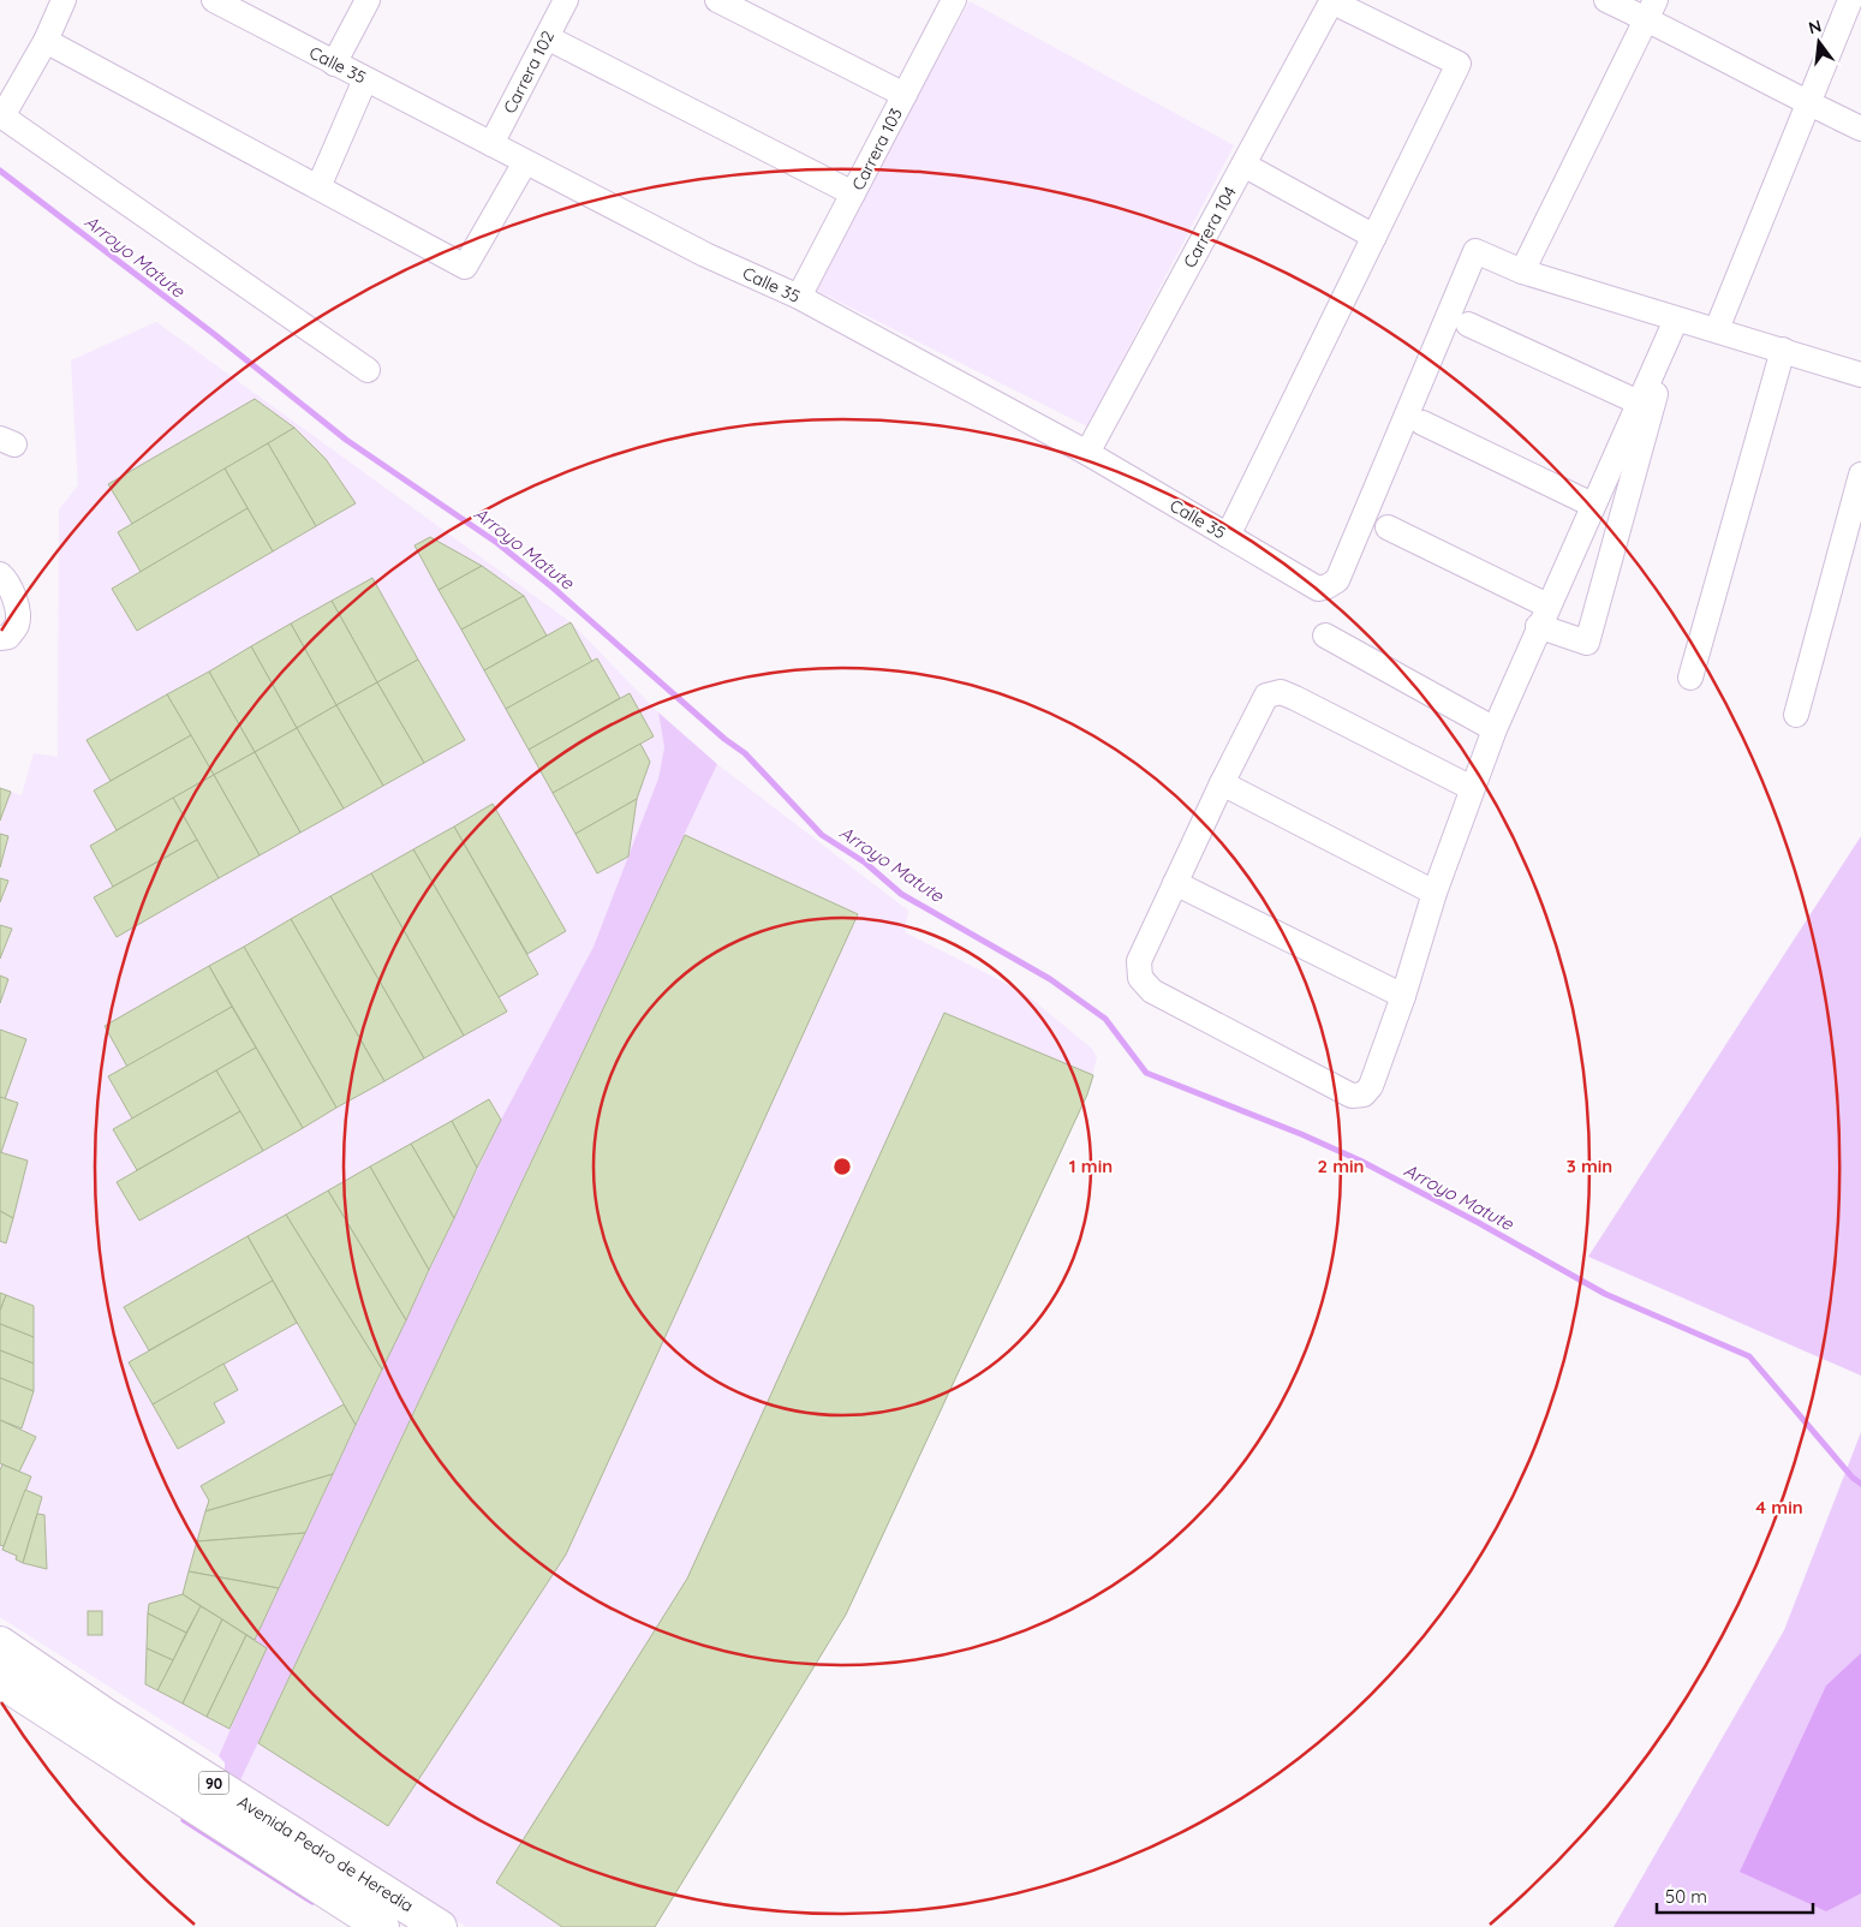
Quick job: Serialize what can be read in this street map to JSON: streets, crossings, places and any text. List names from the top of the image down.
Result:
{
  "streets": {
    "highway": ["90", "Avenida Pedro de Heredia"],
    "street": [
      "Calle 35",
      "Carrera 102",
      "Carrera 103",
      "Carrera 104"
    ]
  },
  "crossings": [
    ["Calle 35", "Carrera 102"],
    ["Calle 35", "Carrera 103"],
    ["Calle 35", "Carrera 104"]
  ],
  "water": ["Arroyo Matute"],
  "scale_bar": "50 m",
  "north": "top",
  "rings": [
    "1 min",
    "2 min",
    "3 min",
    "4 min"
  ]
}
